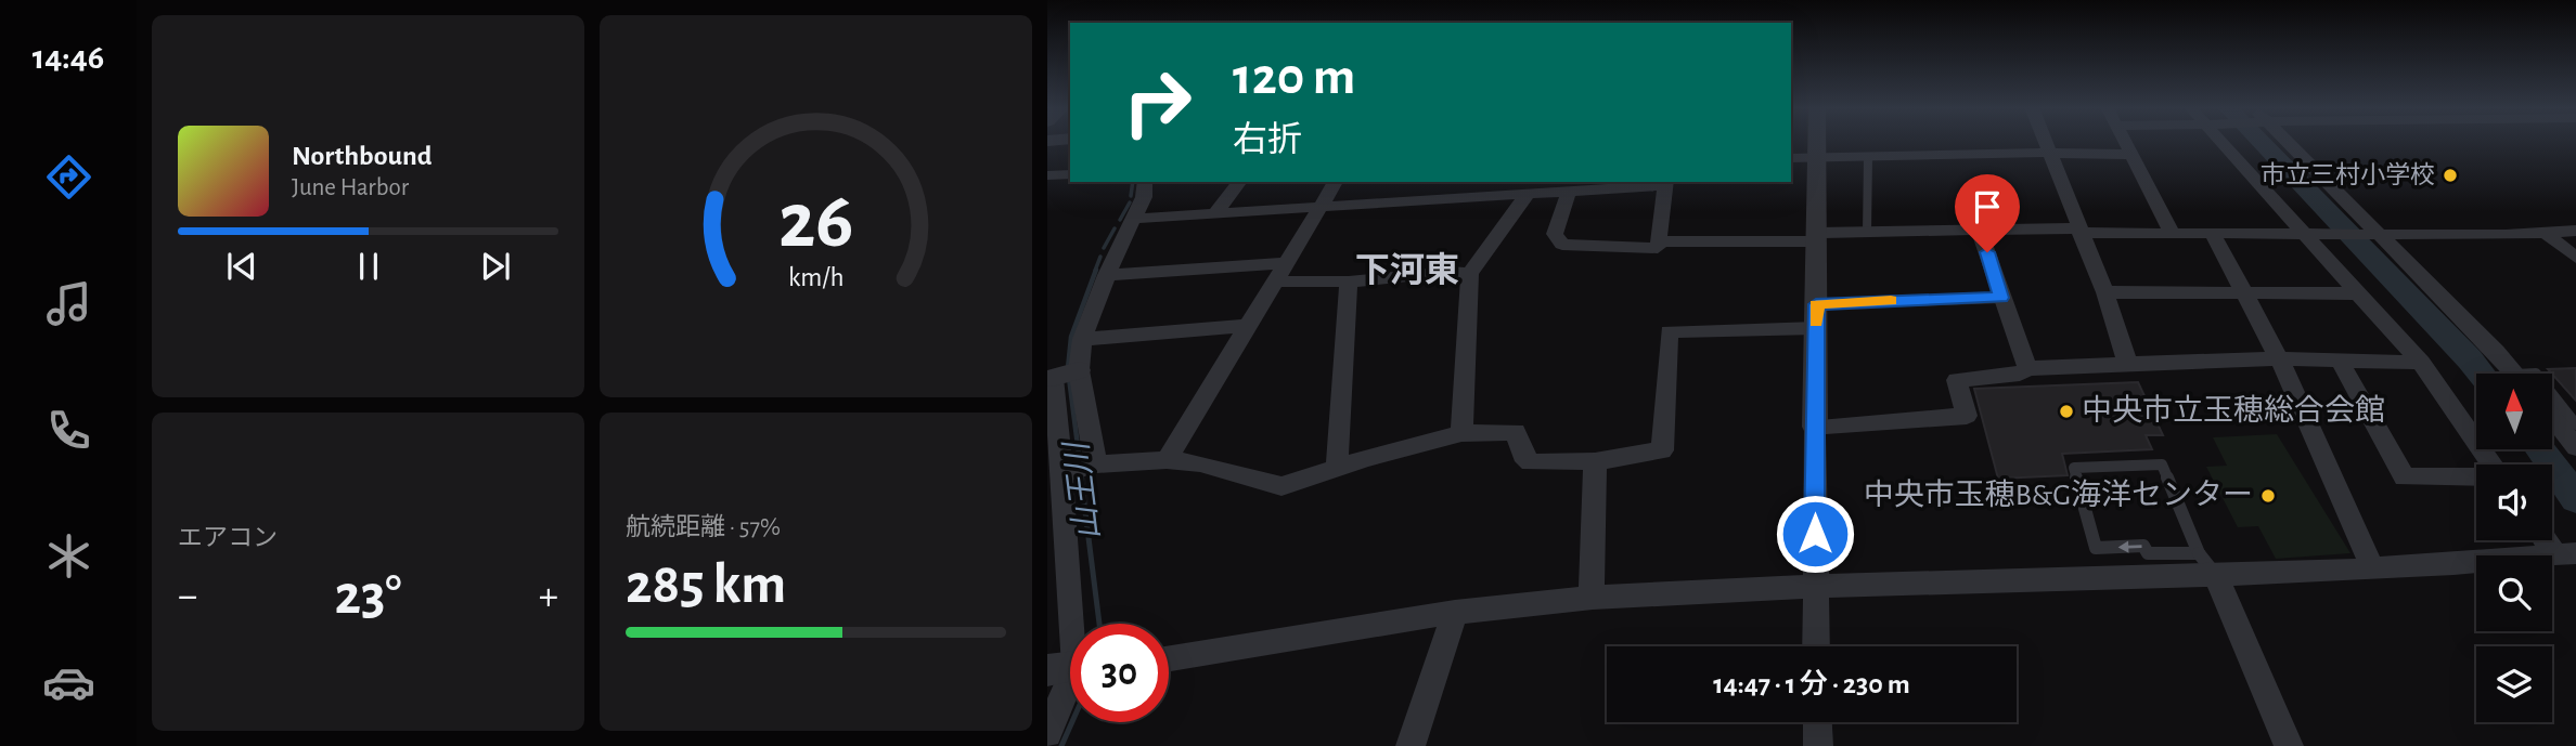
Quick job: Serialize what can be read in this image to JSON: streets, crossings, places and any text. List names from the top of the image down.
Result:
{
  "districts": ["下河東"],
  "water": ["山王川"],
  "places": ["市立三村小学校", "中央市立玉穂総合会館", "中央市玉穂B&G海洋センター"],
  "north": "top",
  "page": {
    "tabs": "14:46",
    "turn": ["120 m", "右折"],
    "song": ["Northbound", "June Harbor"],
    "tile": [
      "エアコン",
      ["航続距離 · 57%", "285 km"]
    ],
    "heat": ["−", "23°", "+"],
    "limit": "30",
    "trip": "14:47 · 1 分 · 230 m",
    "gauge": ["26", "km/h"]
  }
}
